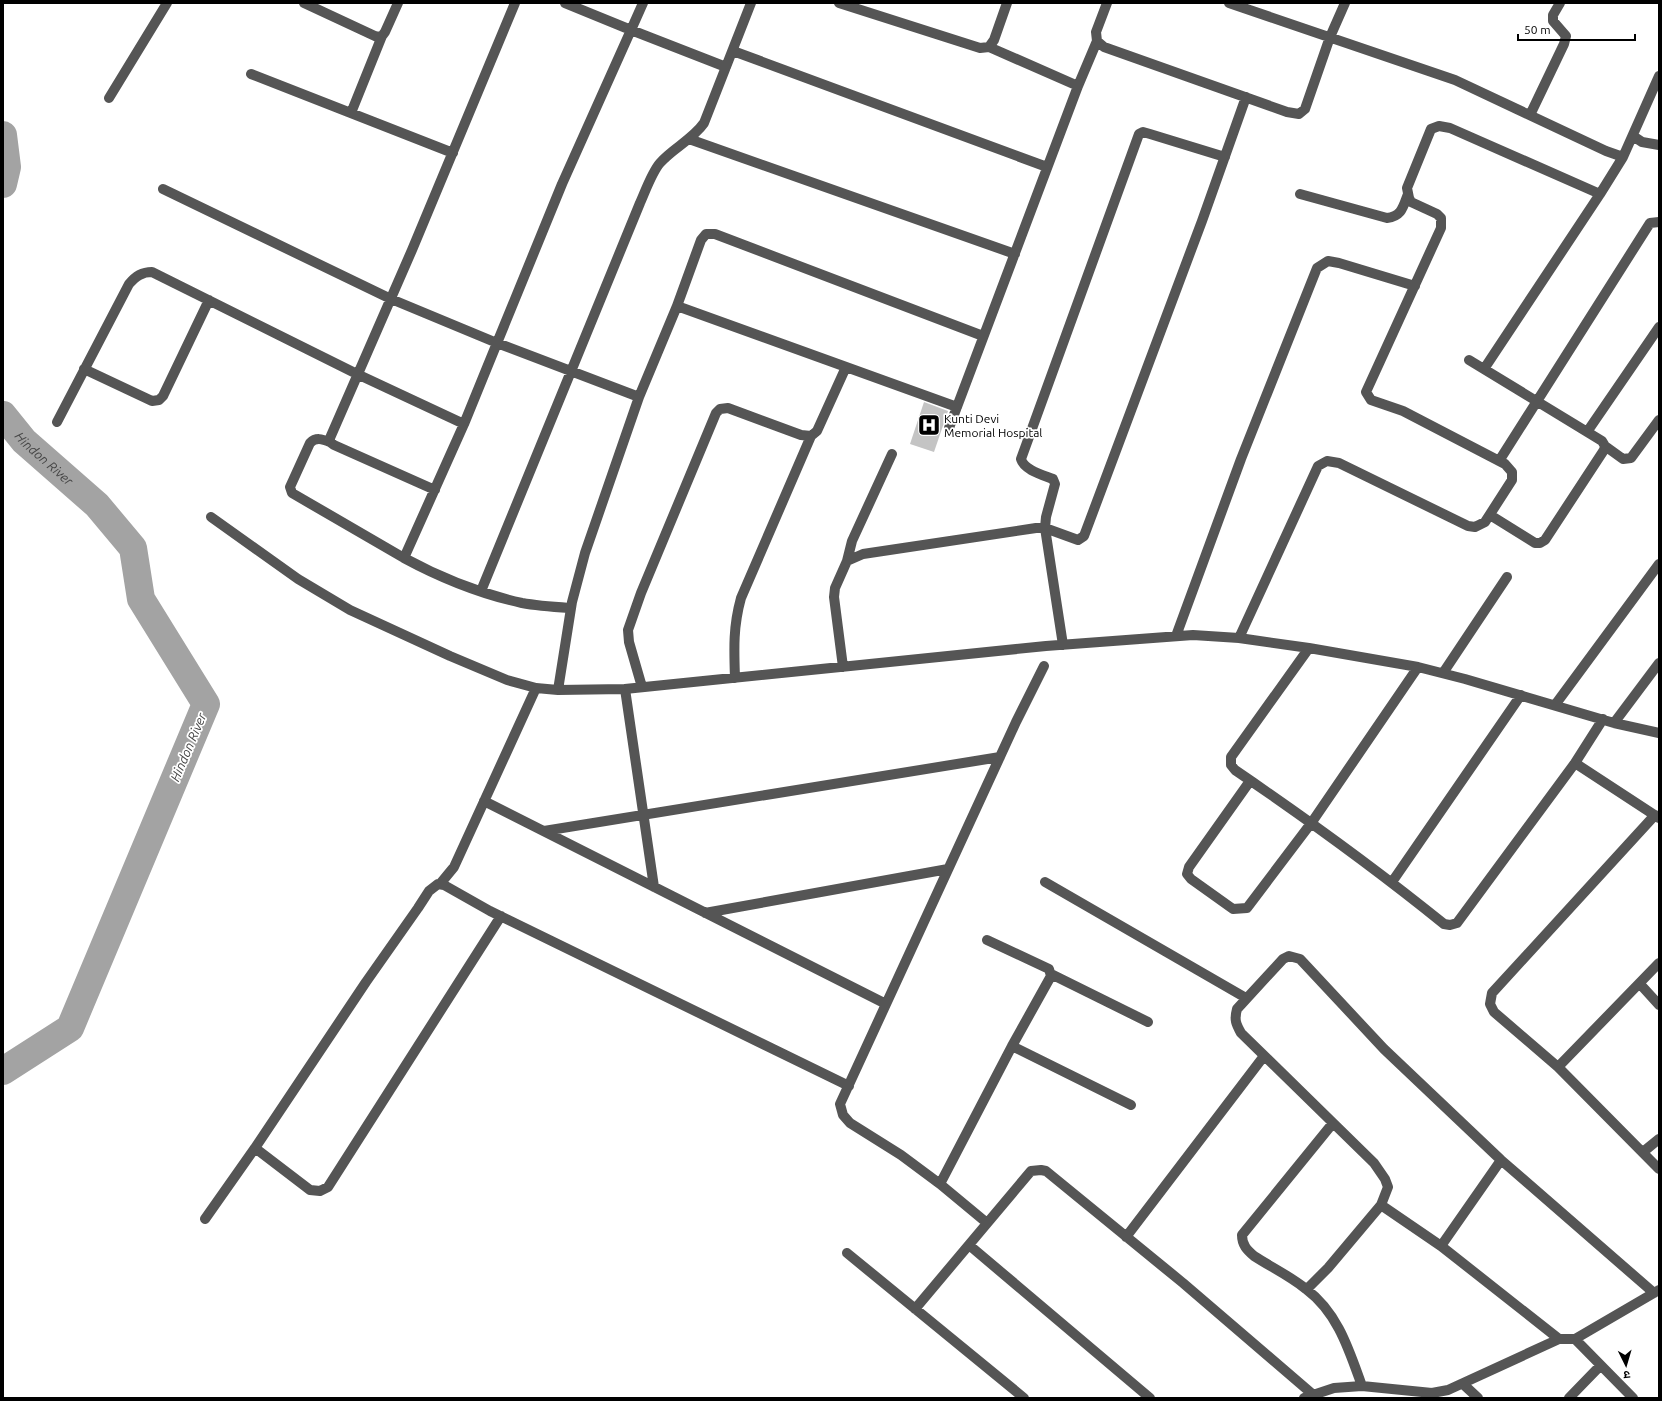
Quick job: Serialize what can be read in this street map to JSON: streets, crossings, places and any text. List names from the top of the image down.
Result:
{
  "water": ["Hindon River"],
  "places": {
    "hospital": ["Kunti Devi Memorial Hospital"]
  },
  "scale_bar": "50 m",
  "north": "bottom"
}
